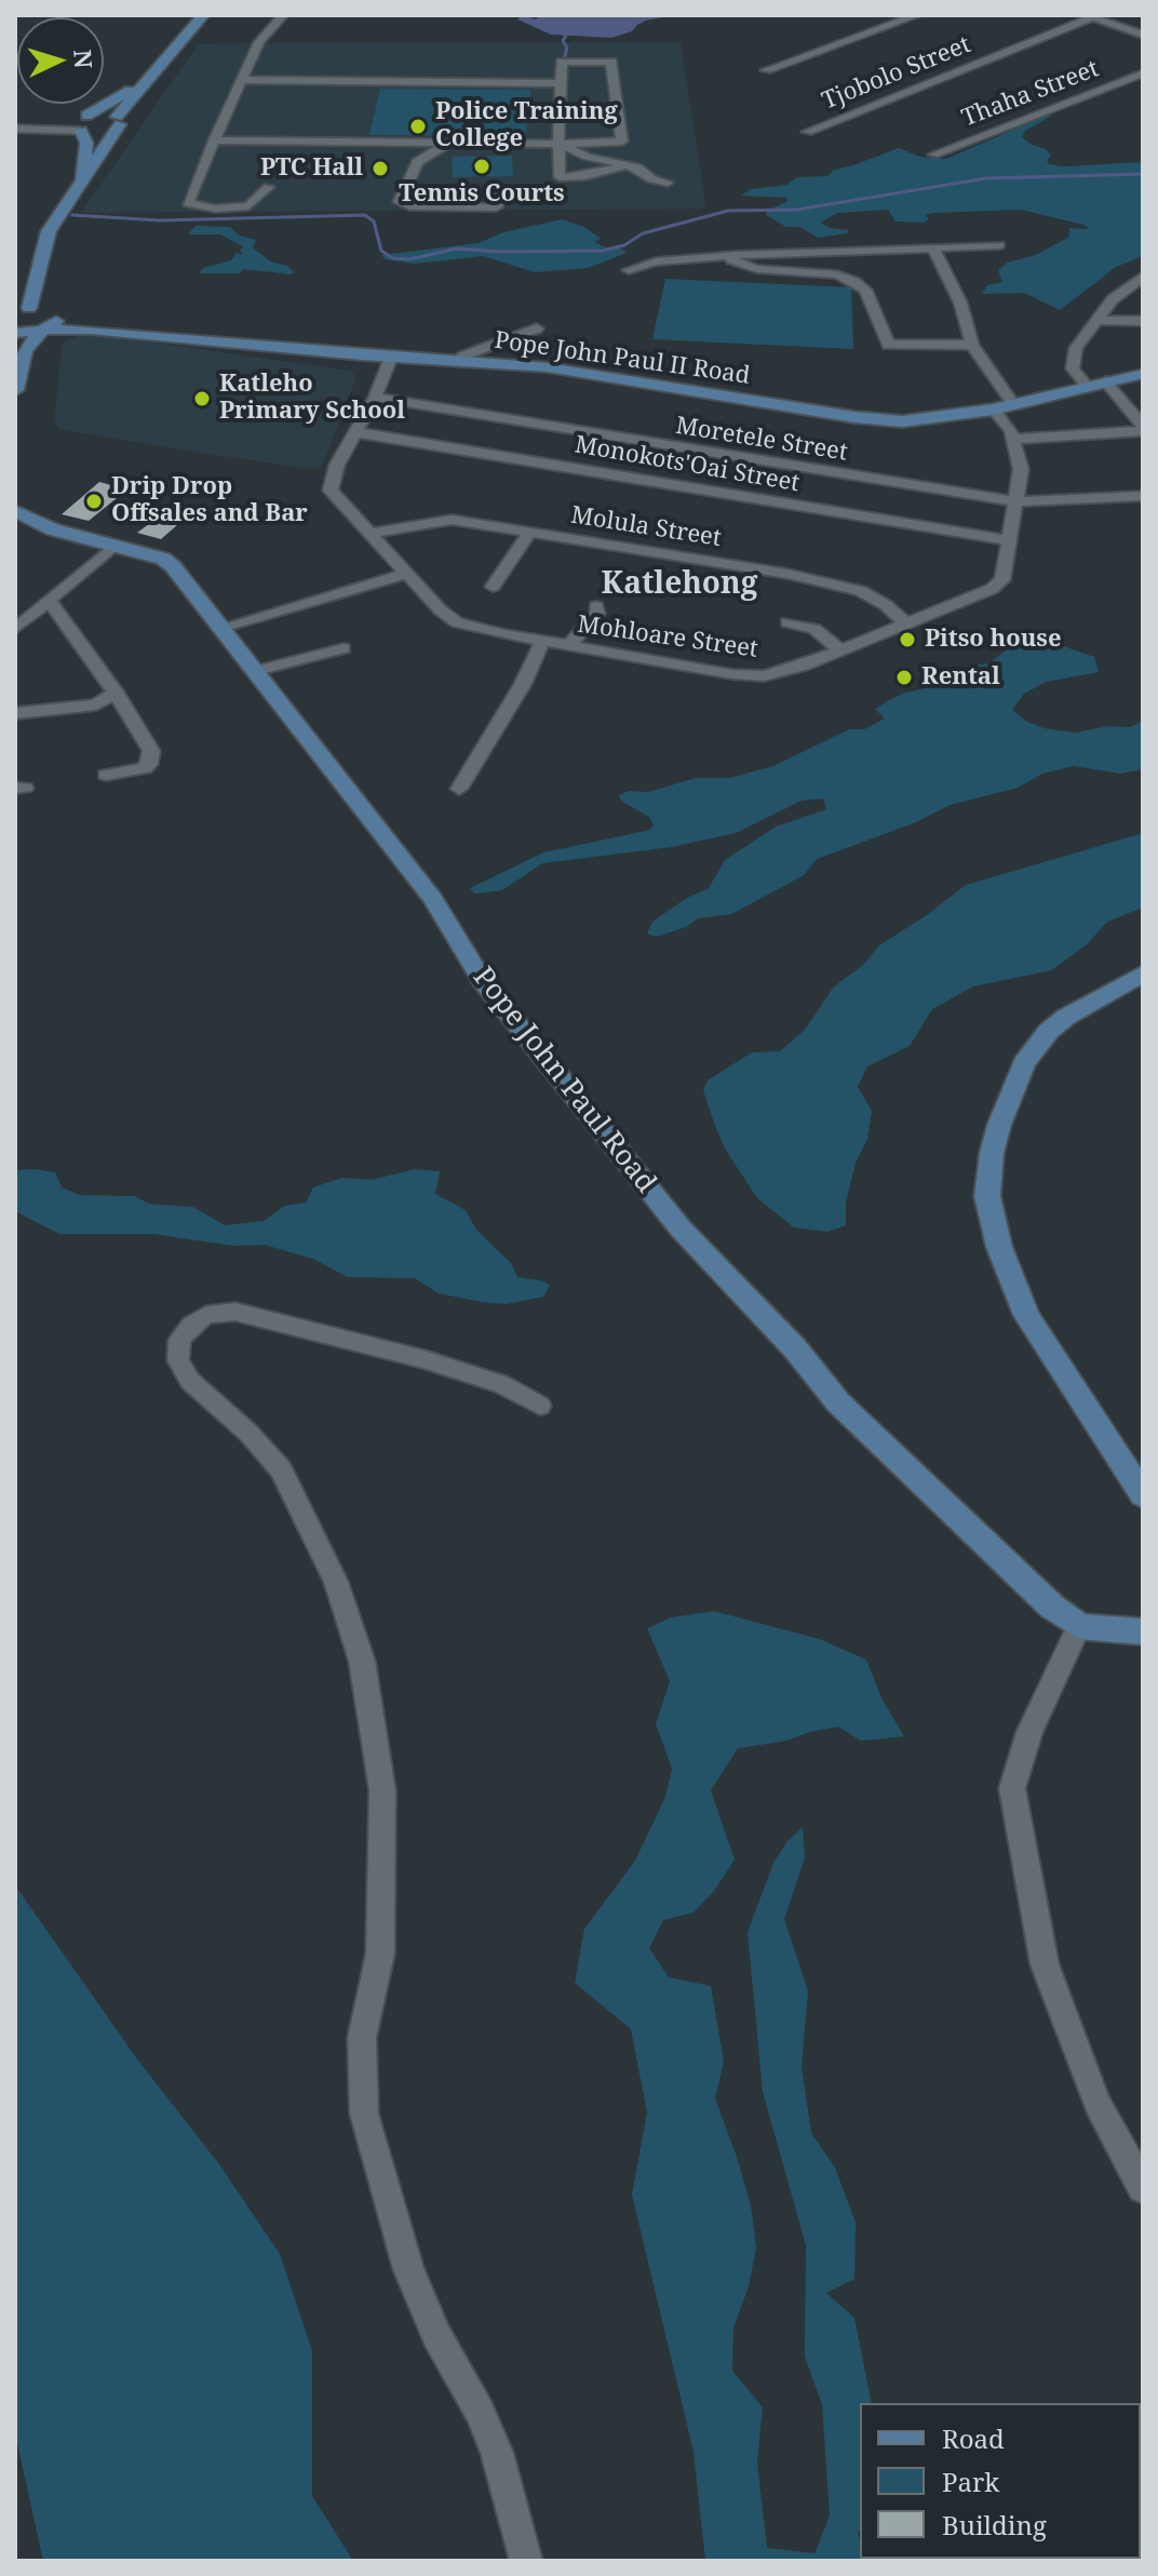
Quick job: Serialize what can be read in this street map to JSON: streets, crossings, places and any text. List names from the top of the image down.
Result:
{
  "streets": {
    "main road": ["Pope John Paul II Road", "Pope John Paul Road"],
    "street": [
      "Tjobolo Street",
      "Thaha Street",
      "Moretele Street",
      "Monokots'Oai Street",
      "Molula Street",
      "Mohloare Street"
    ]
  },
  "crossings": [
    ["Pope John Paul II Road", "Mohloare Street"],
    ["Moretele Street", "Mohloare Street"],
    ["Monokots'Oai Street", "Mohloare Street"],
    ["Molula Street", "Mohloare Street"]
  ],
  "districts": ["Katlehong"],
  "places": [
    "Police Training College",
    "Tennis Courts",
    "PTC Hall",
    "Katleho Primary School",
    "Drip Drop Offsales and Bar",
    "Pitso house",
    "Rental"
  ],
  "legend": ["Road", "Park", "Building"],
  "north": "right"
}
